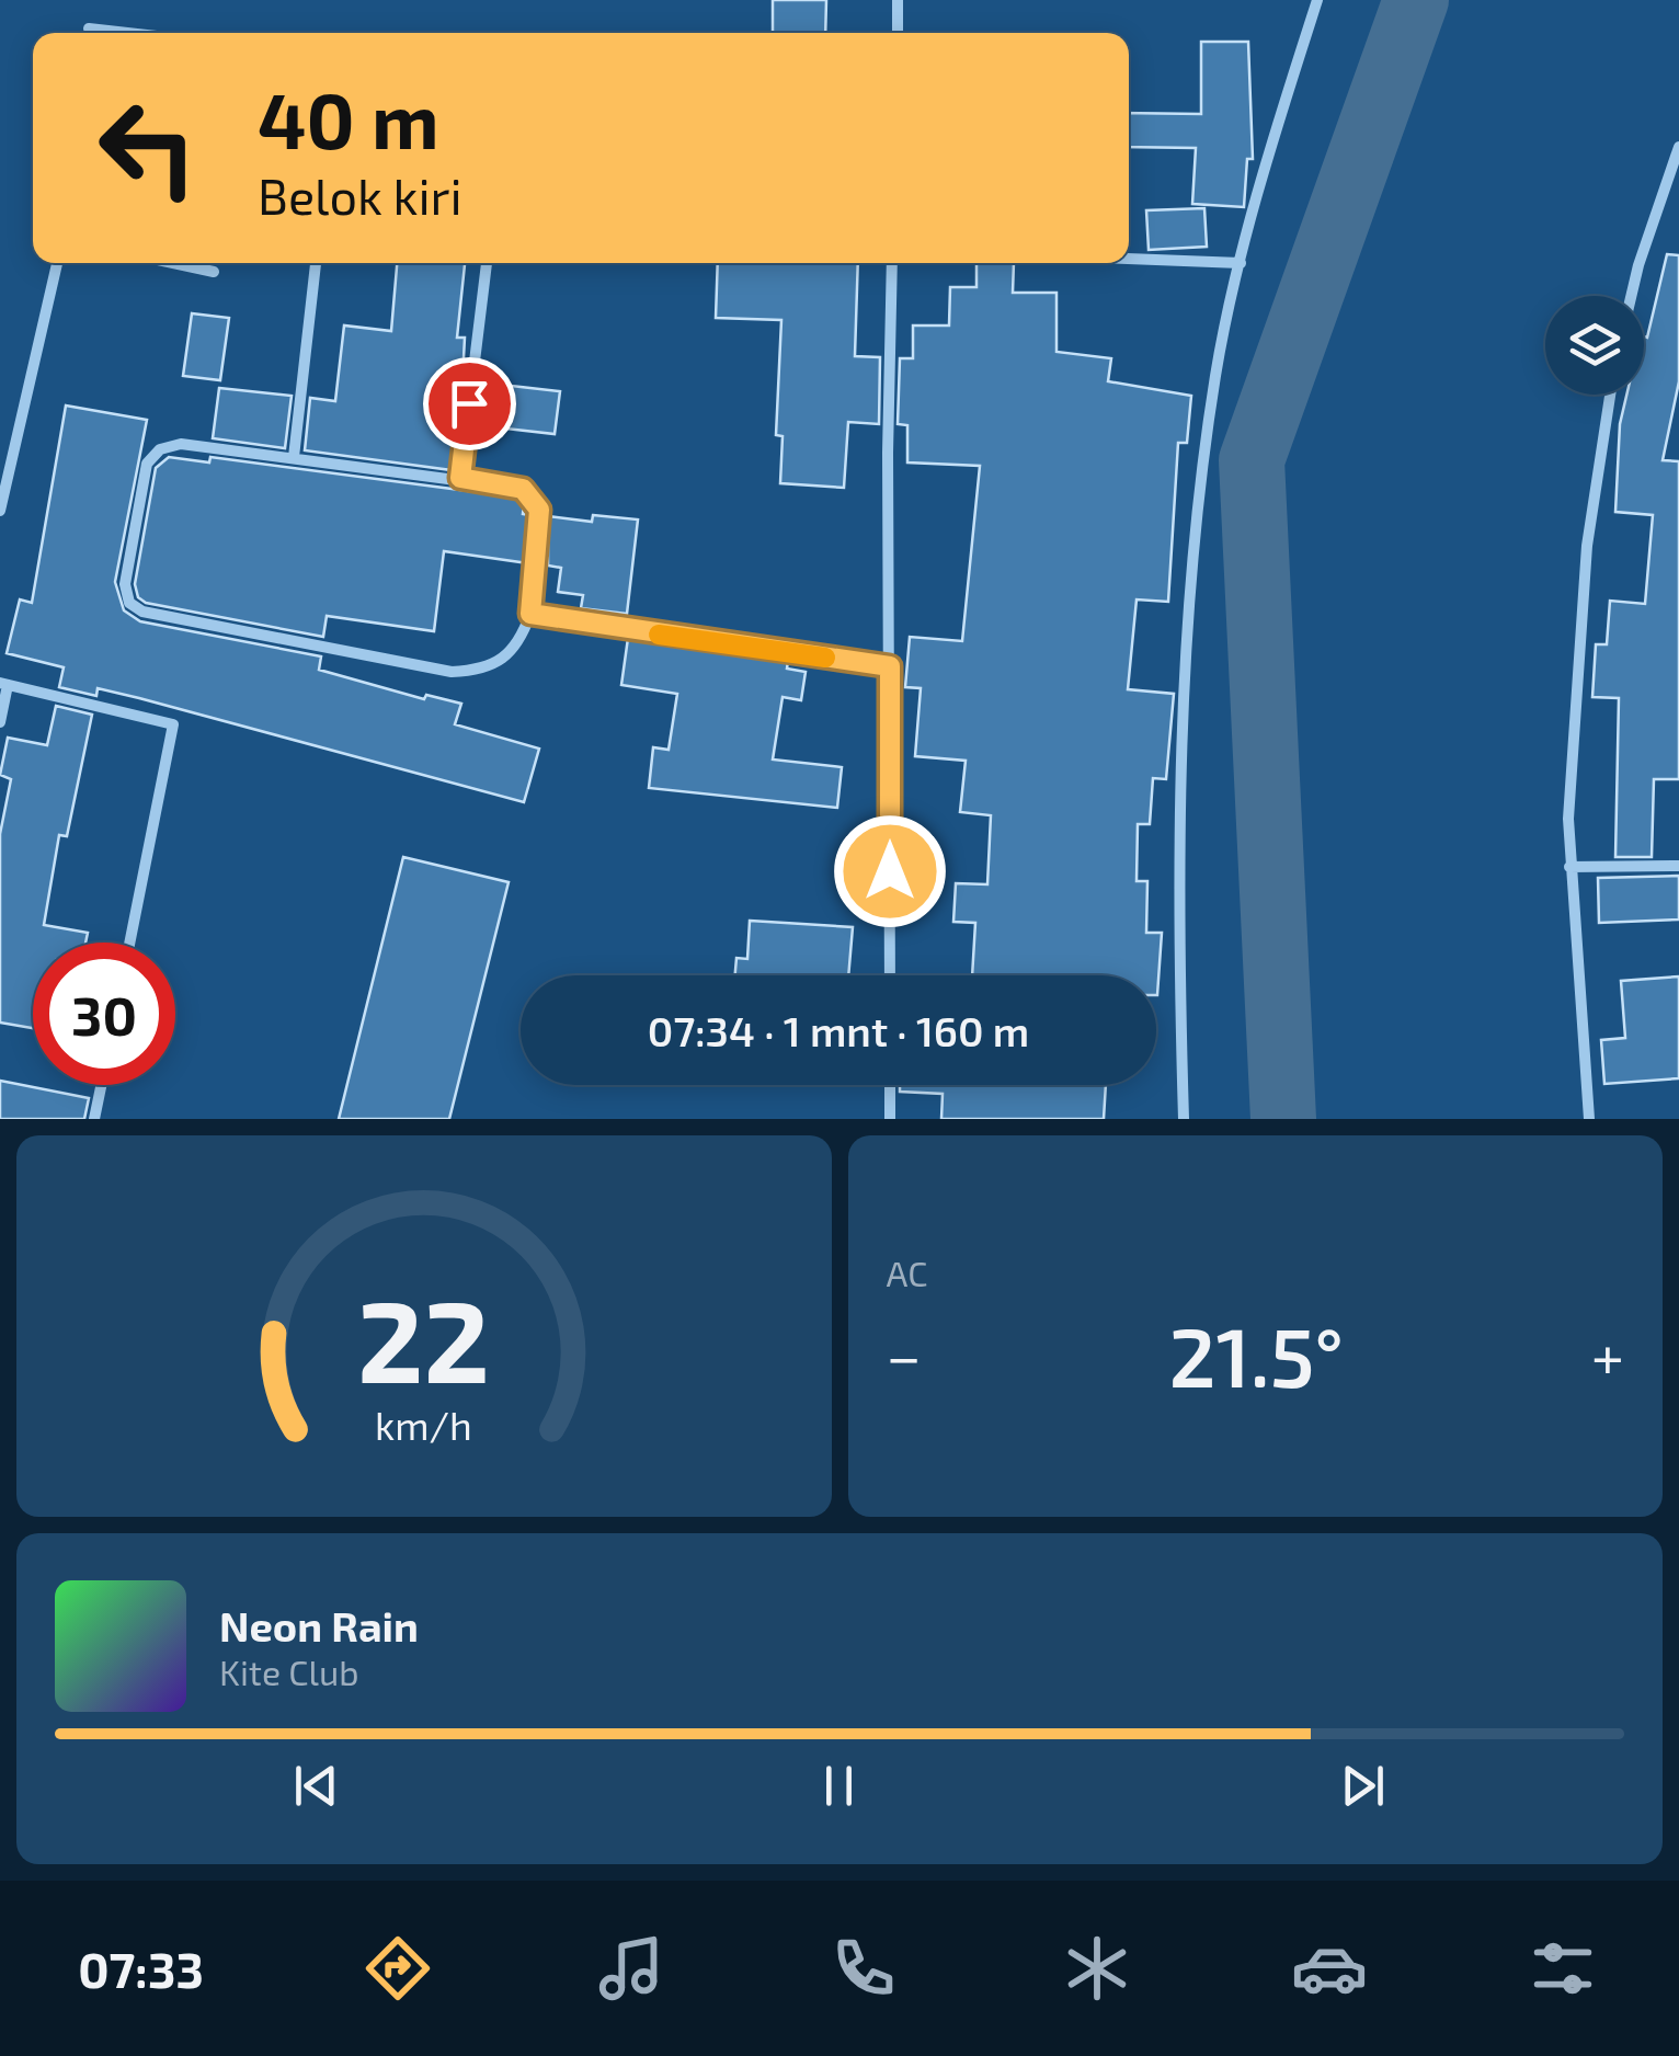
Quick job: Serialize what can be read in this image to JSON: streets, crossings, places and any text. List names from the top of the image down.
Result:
{
  "page": {
    "turn": ["40 m", "Belok kiri"],
    "limit": "30",
    "trip": "07:34 · 1 mnt · 160 m",
    "tile": "AC",
    "heat": ["−", "21.5°", "+"],
    "song": ["Neon Rain", "Kite Club"],
    "tabs": "07:33",
    "gauge": ["22", "km/h"]
  }
}
